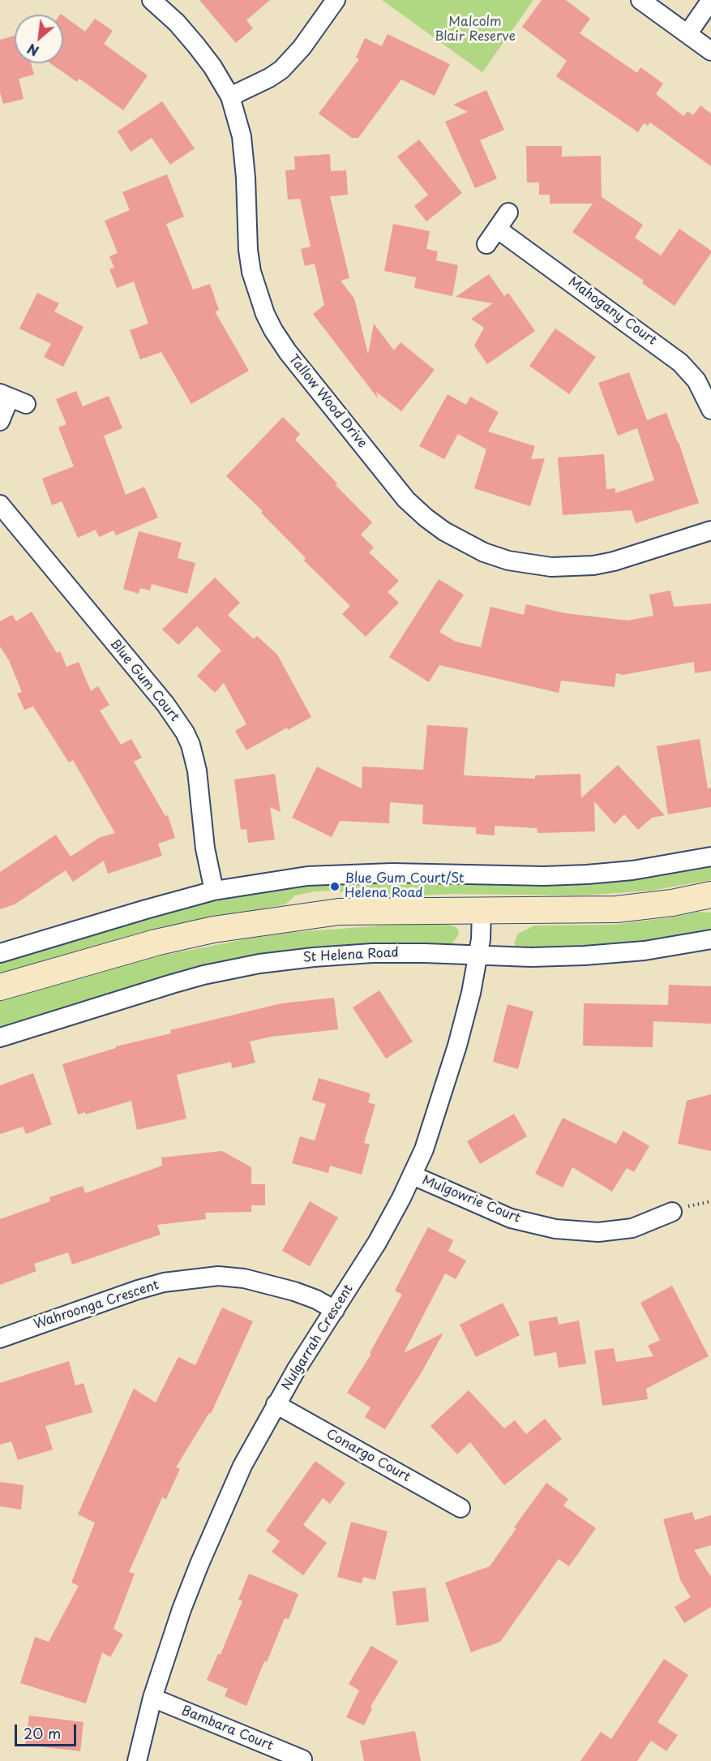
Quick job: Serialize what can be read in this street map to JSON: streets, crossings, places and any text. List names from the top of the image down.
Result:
{
  "streets": {
    "street": [
      "Mahogany Court",
      "Tallow Wood Drive",
      "Blue Gum Court",
      "St Helena Road",
      "Mulgowrie Court",
      "Wahroonga Crescent",
      "Nulgarrah Crescent",
      "Conargo Court",
      "Bambara Court"
    ]
  },
  "crossings": [
    ["St Helena Road", "Nulgarrah Crescent"],
    ["Mulgowrie Court", "Nulgarrah Crescent"],
    ["Wahroonga Crescent", "Nulgarrah Crescent"],
    ["Nulgarrah Crescent", "Conargo Court"],
    ["Nulgarrah Crescent", "Bambara Court"]
  ],
  "parks": ["Malcolm Blair Reserve"],
  "places": ["Blue Gum Court/St Helena Road"],
  "scale_bar": "20 m",
  "north": "bottom left"
}
